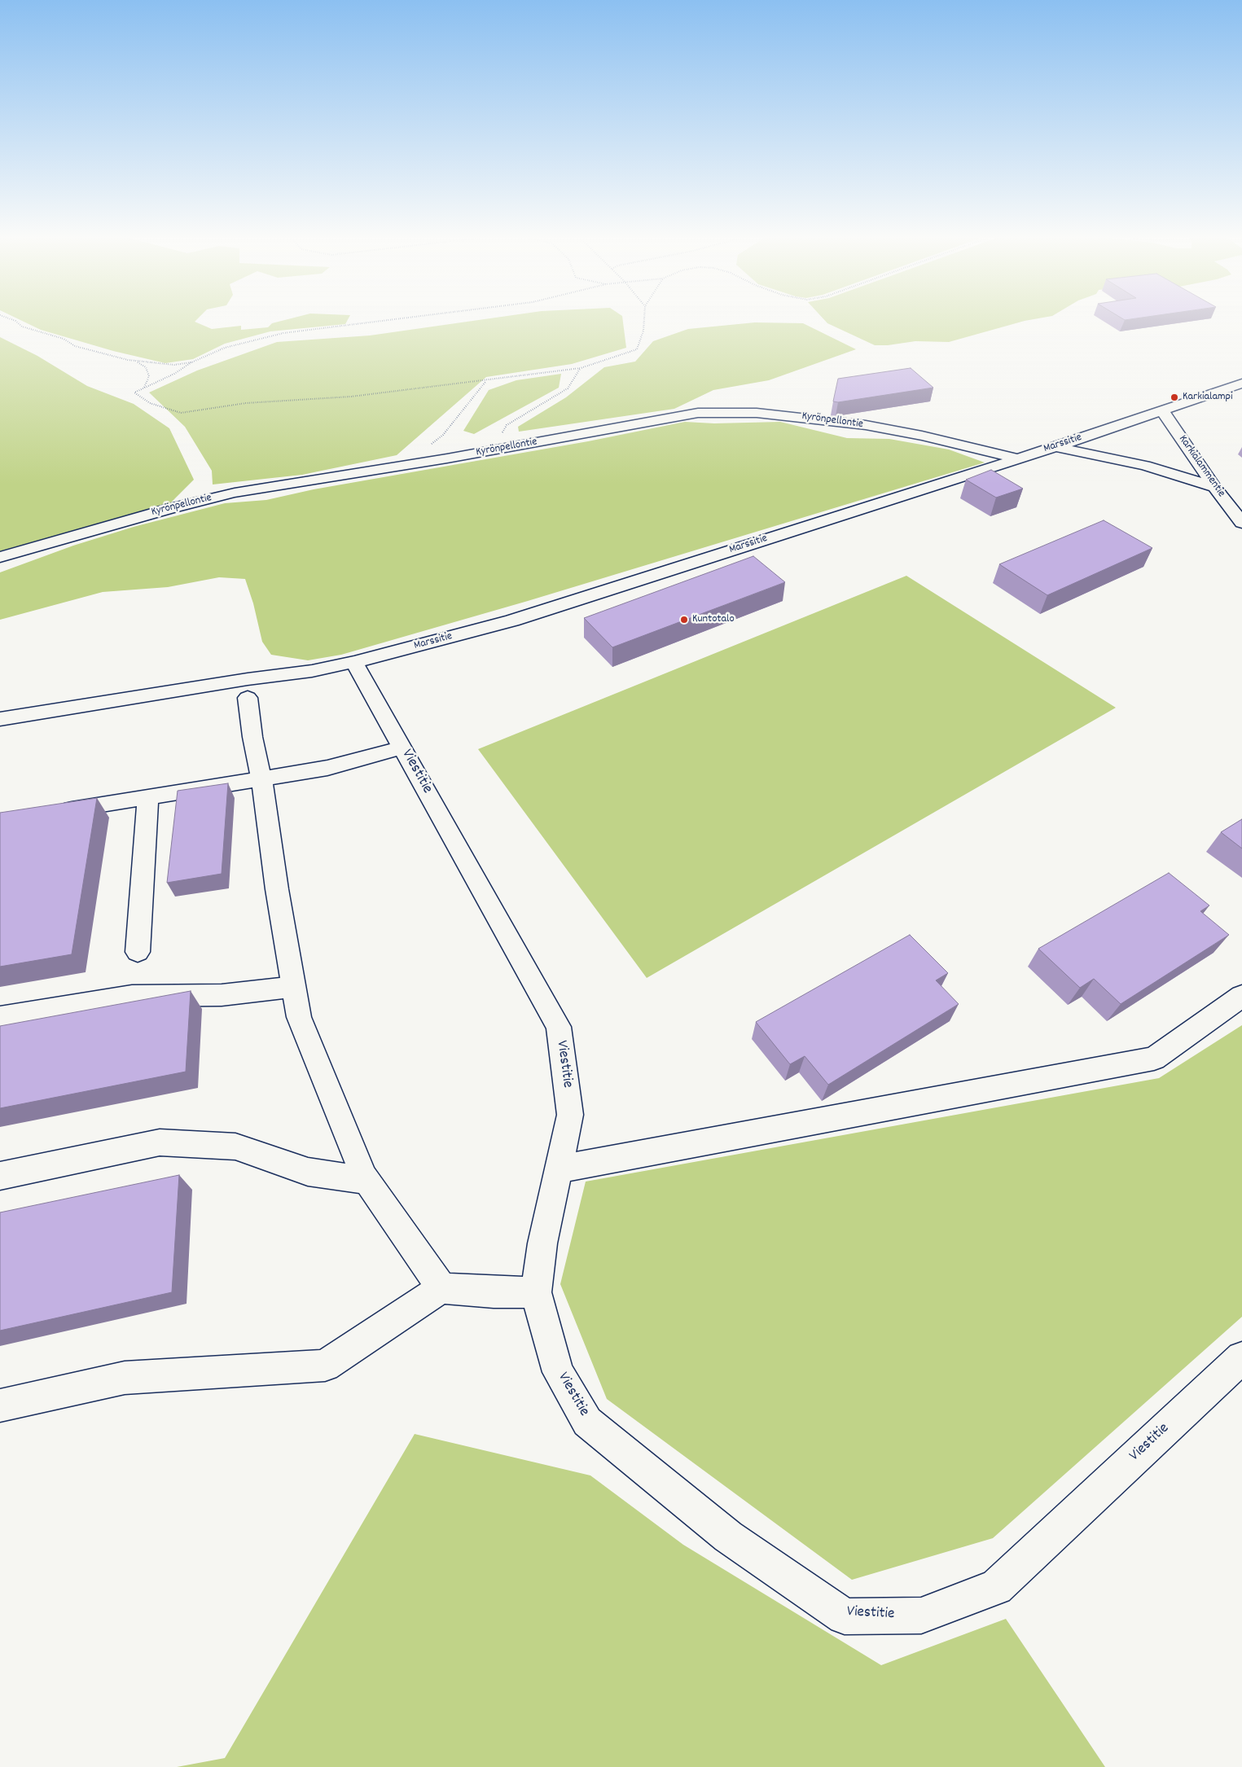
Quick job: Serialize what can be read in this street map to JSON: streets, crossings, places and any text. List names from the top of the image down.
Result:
{
  "streets": {
    "street": [
      "Kyrönpellontie",
      "Marssitie",
      "Karkialammentie",
      "Viestitie"
    ]
  },
  "crossings": [
    ["Kyrönpellontie", "Marssitie"],
    ["Marssitie", "Karkialammentie"],
    ["Marssitie", "Viestitie"]
  ],
  "places": ["Karkialampi", "Kuntotalo"]
}
